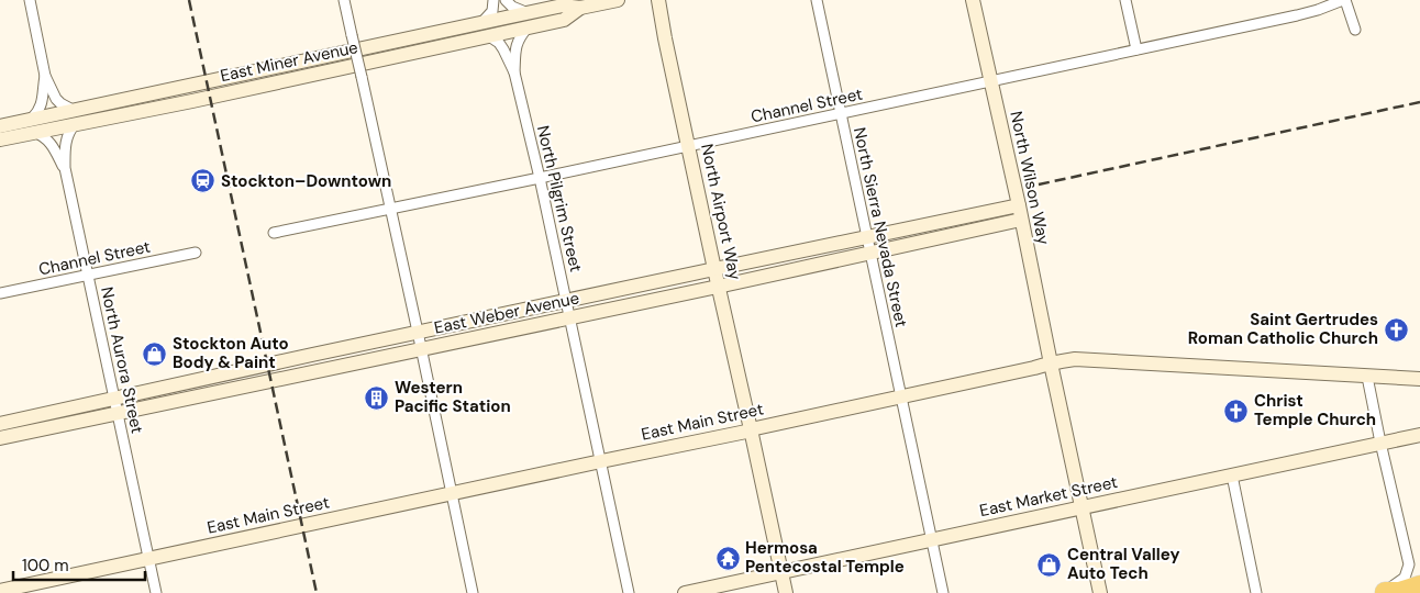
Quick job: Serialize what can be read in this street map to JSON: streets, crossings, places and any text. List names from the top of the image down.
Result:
{
  "streets": {
    "main road": [
      "East Miner Avenue",
      "North Wilson Way",
      "North Airport Way",
      "East Weber Avenue",
      "East Main Street",
      "East Market Street"
    ],
    "street": [
      "Channel Street",
      "North Pilgrim Street",
      "North Sierra Nevada Street",
      "North Aurora Street"
    ]
  },
  "crossings": [
    ["East Miner Avenue", "North Pilgrim Street"],
    ["East Miner Avenue", "North Aurora Street"],
    ["Channel Street", "North Wilson Way"],
    ["Channel Street", "North Pilgrim Street"],
    ["Channel Street", "North Airport Way"],
    ["Channel Street", "North Sierra Nevada Street"],
    ["Channel Street", "North Aurora Street"],
    ["North Wilson Way", "East Weber Avenue"],
    ["North Wilson Way", "East Main Street"],
    ["North Wilson Way", "East Market Street"],
    ["North Pilgrim Street", "East Weber Avenue"],
    ["North Pilgrim Street", "East Main Street"],
    ["North Airport Way", "East Weber Avenue"],
    ["North Airport Way", "East Main Street"],
    ["North Airport Way", "East Market Street"],
    ["North Sierra Nevada Street", "East Weber Avenue"],
    ["North Sierra Nevada Street", "East Main Street"],
    ["North Sierra Nevada Street", "East Market Street"],
    ["East Weber Avenue", "North Aurora Street"],
    ["North Aurora Street", "East Main Street"]
  ],
  "places": {
    "station": ["Stockton–Downtown"],
    "church": ["Saint Gertrudes Roman Catholic Church", "Christ Temple Church"],
    "shop": ["Stockton Auto Body & Paint", "Central Valley Auto Tech"],
    "building": ["Western Pacific Station"],
    "temple": ["Hermosa Pentecostal Temple"]
  },
  "scale_bar": "100 m"
}
